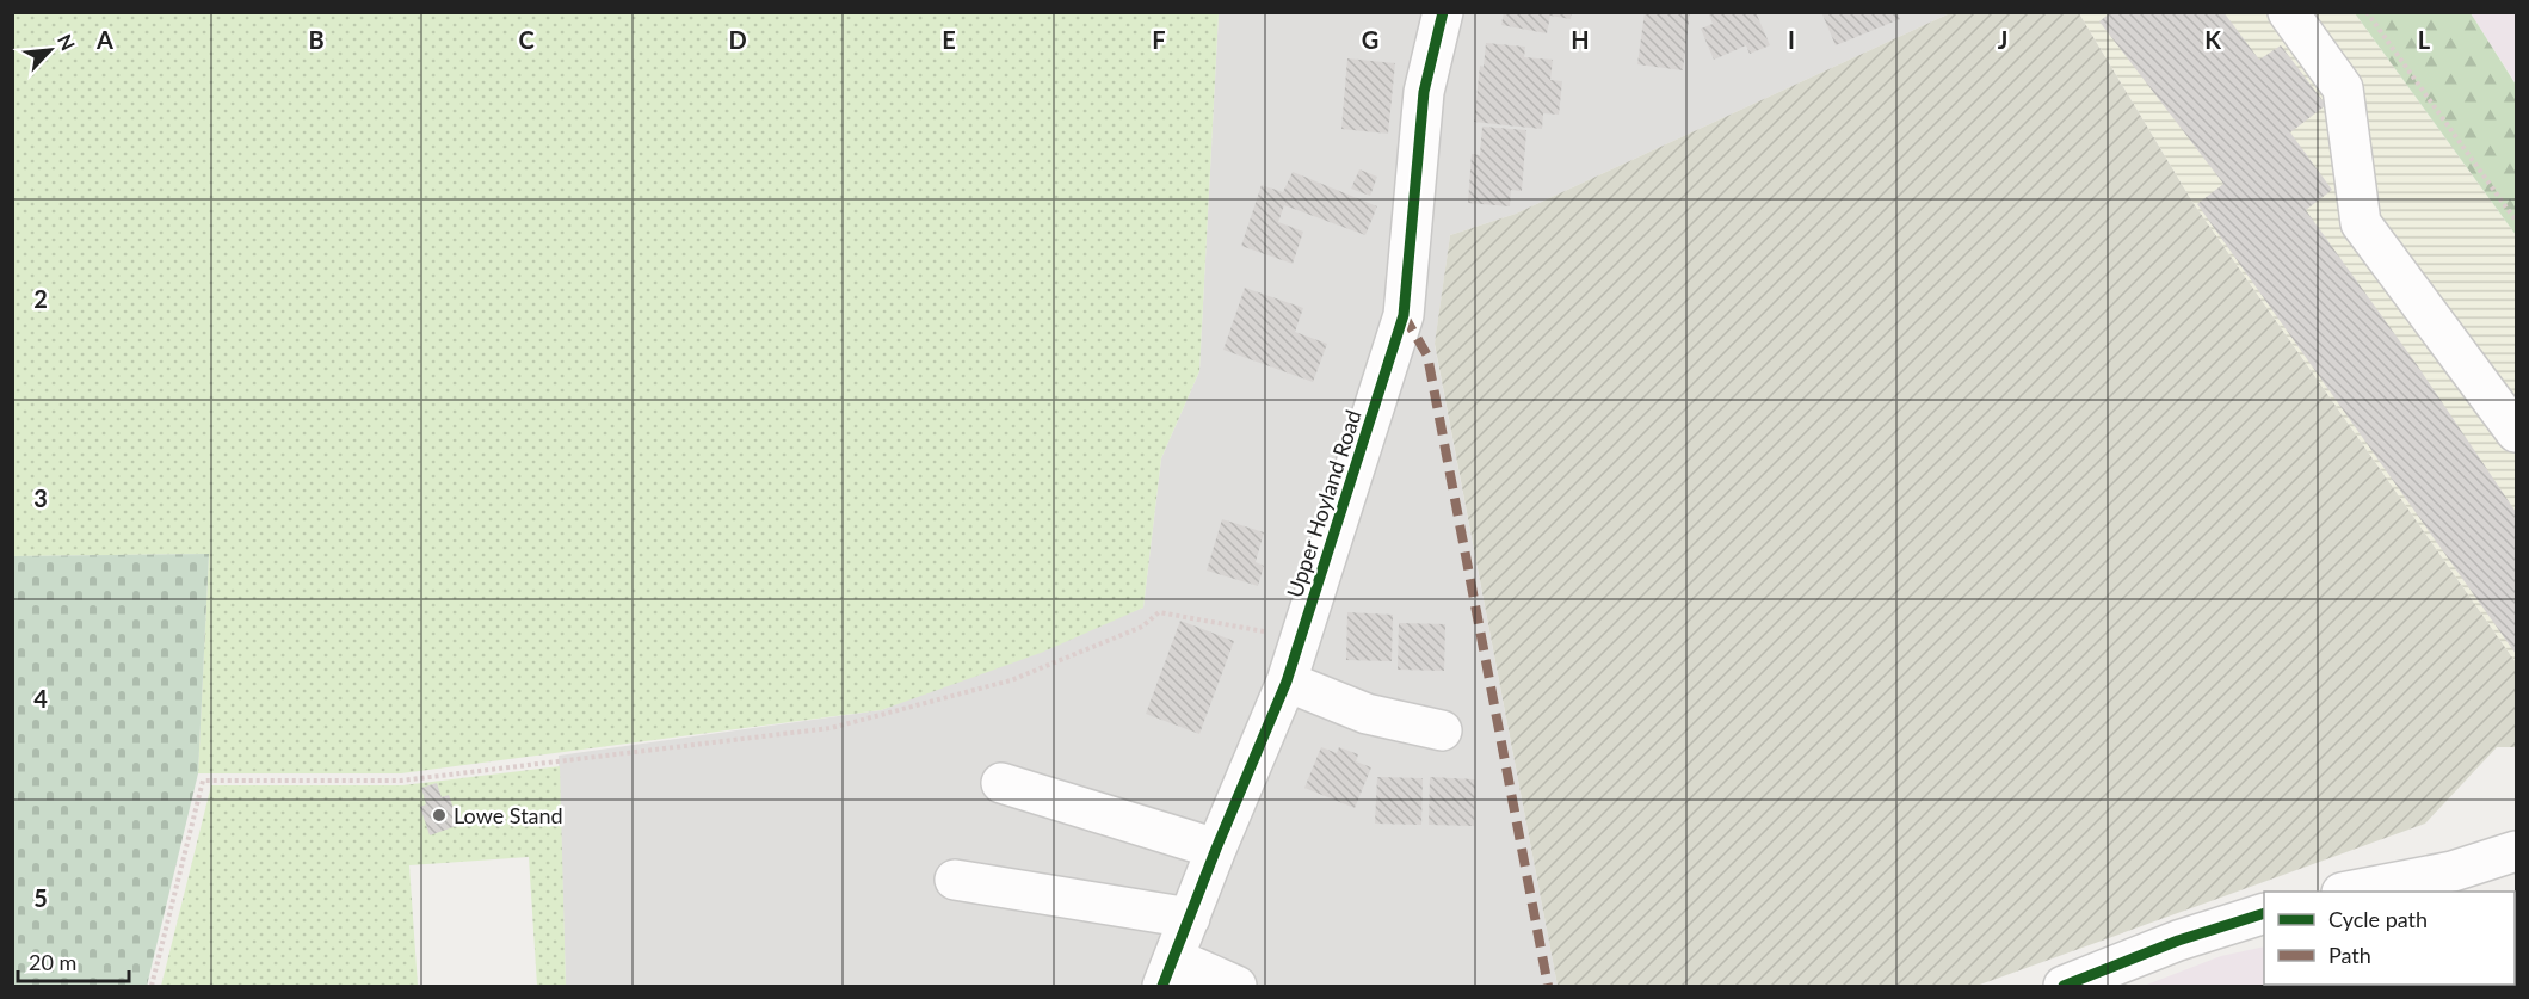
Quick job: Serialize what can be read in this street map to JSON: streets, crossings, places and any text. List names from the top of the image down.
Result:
{
  "streets": {
    "street": ["Upper Hoyland Road"]
  },
  "places": ["Lowe Stand"],
  "legend": ["Cycle path", "Path"],
  "scale_bar": "20 m",
  "north": "top right",
  "grid": {
    "columns": [
      "A",
      "B",
      "C",
      "D",
      "E",
      "F",
      "G",
      "H",
      "I",
      "J",
      "K",
      "L"
    ],
    "rows": [
      "2",
      "3",
      "4",
      "5"
    ]
  }
}
